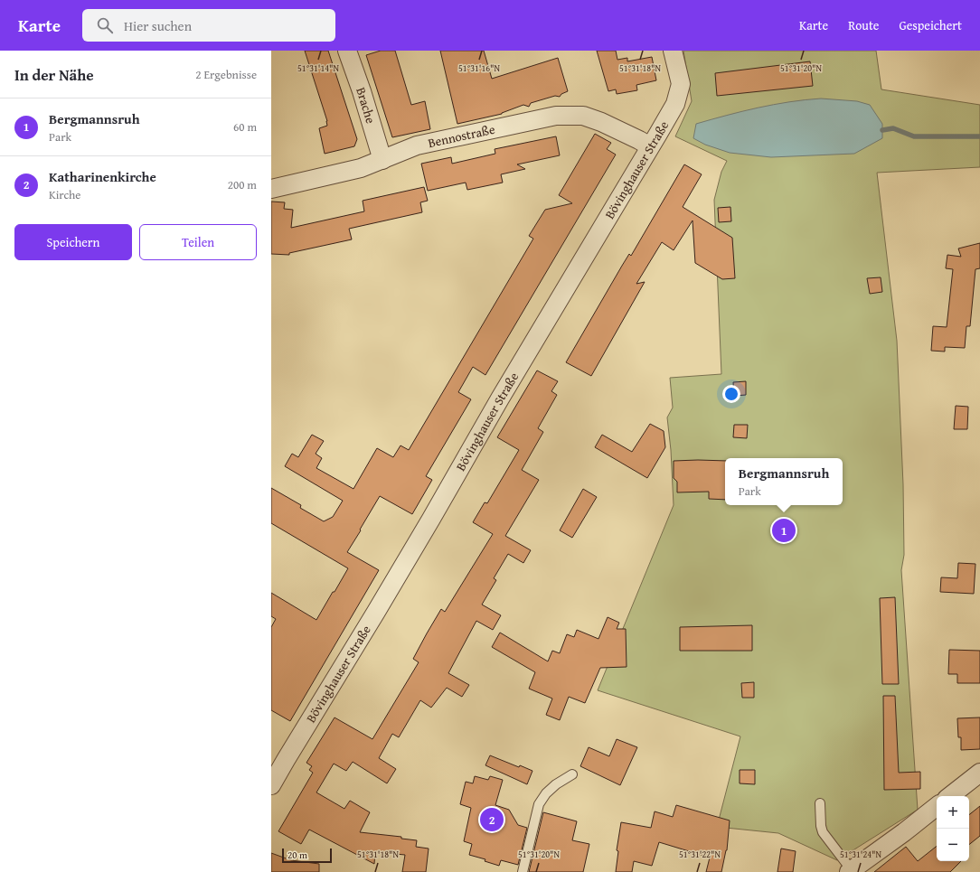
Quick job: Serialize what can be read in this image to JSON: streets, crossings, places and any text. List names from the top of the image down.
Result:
{
  "streets": {
    "street": ["Brache", "Bennostraße", "Bövinghauser Straße"]
  },
  "crossings": [
    ["Brache", "Bennostraße"],
    ["Bennostraße", "Bövinghauser Straße"]
  ],
  "scale_bar": "20 m",
  "page": {
    "header": "Karte",
    "search": "Hier suchen",
    "nav": ["Karte", "Route", "Gespeichert"],
    "heading": ["In der Nähe", "2 Ergebnisse"],
    "list": [
      {
        "mark": "1",
        "name": "Bergmannsruh",
        "note": "Park",
        "value": "60 m"
      },
      {
        "mark": "2",
        "name": "Katharinenkirche",
        "note": "Kirche",
        "value": "200 m"
      }
    ],
    "buttons": ["Speichern", "Teilen"],
    "popup": ["Bergmannsruh", "Park"],
    "pins": ["1", "2"],
    "map_buttons": ["+", "−"],
    "scale": "20 m"
  },
  "coordinates": [
    "51°31'14\"N",
    "51°31'16\"N",
    "51°31'18\"N",
    "51°31'20\"N",
    "51°31'22\"N",
    "51°31'24\"N"
  ]
}
